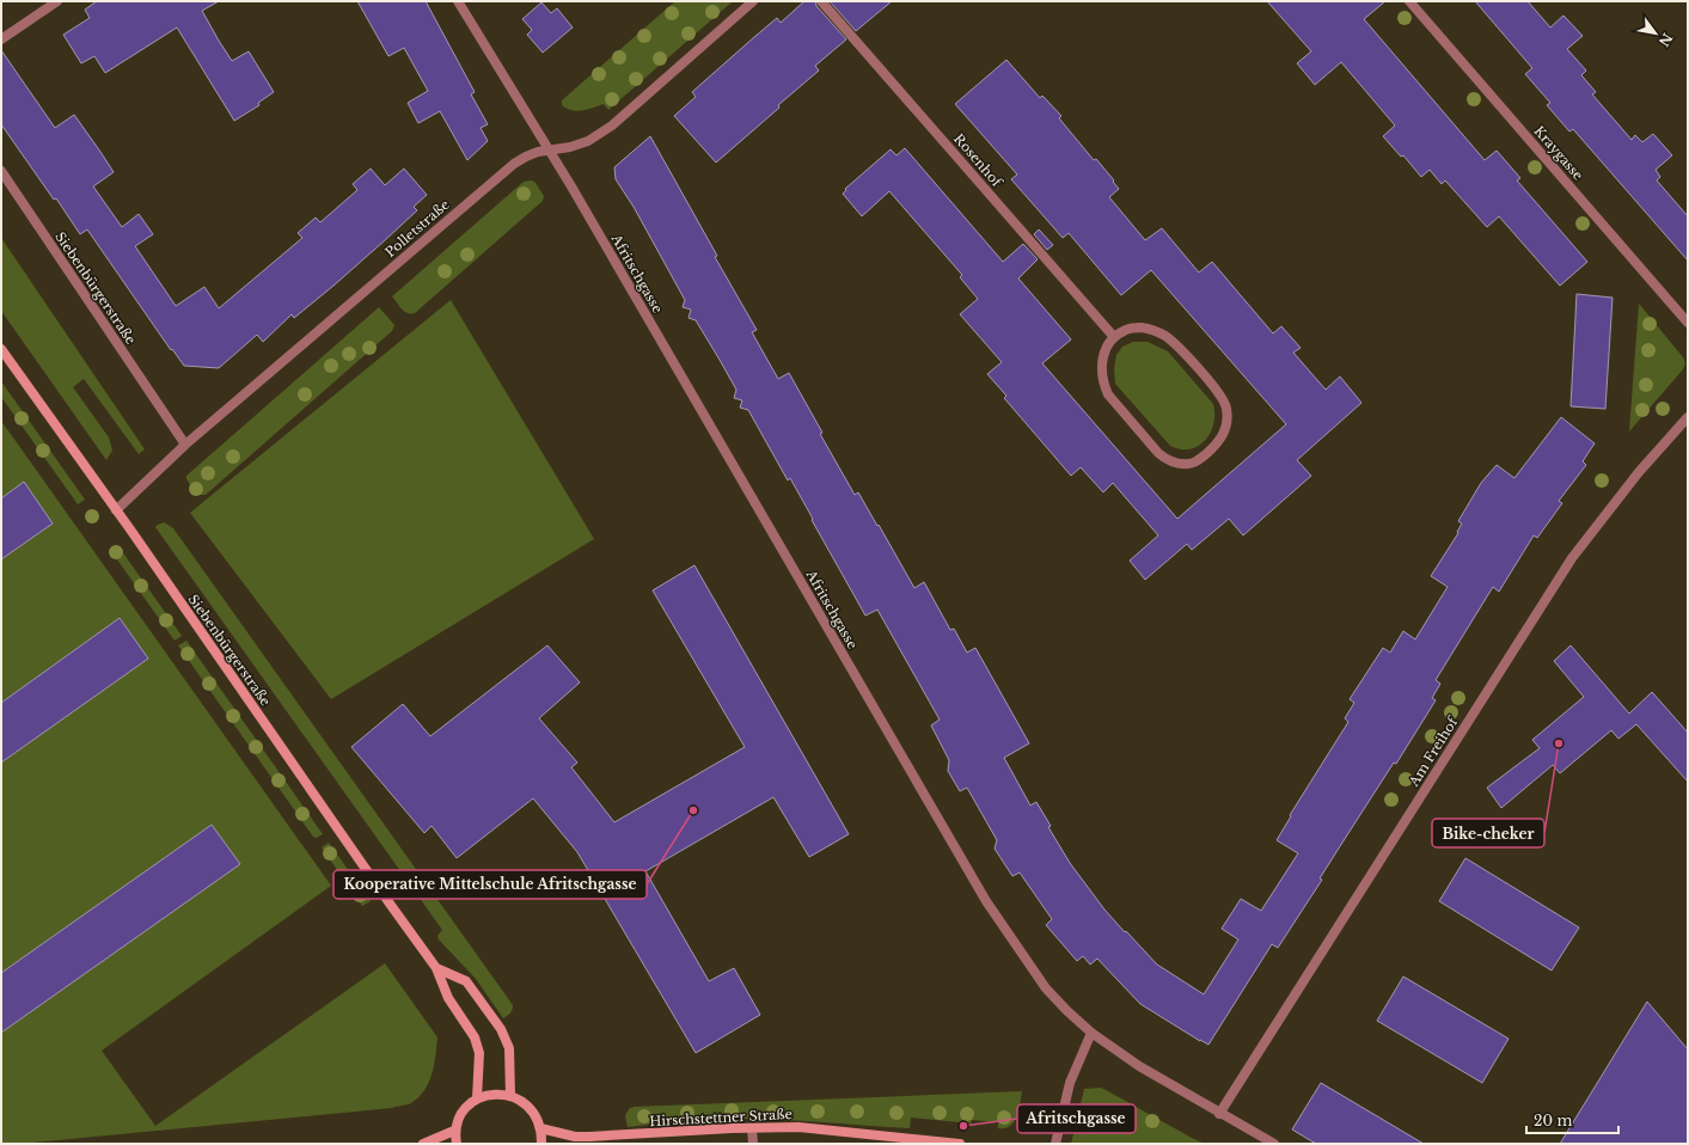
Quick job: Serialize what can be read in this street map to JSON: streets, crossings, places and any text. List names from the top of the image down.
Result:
{
  "streets": {
    "street": [
      "Kraygasse",
      "Rosenhof",
      "Polletstraße",
      "Afritschgasse",
      "Siebenbürgerstraße",
      "Am Freihof",
      "Hirschstettner Straße"
    ]
  },
  "crossings": [
    ["Polletstraße", "Afritschgasse"],
    ["Polletstraße", "Siebenbürgerstraße"],
    ["Afritschgasse", "Am Freihof"]
  ],
  "places": ["Bike-cheker", "Kooperative Mittelschule Afritschgasse", "Afritschgasse"],
  "scale_bar": "20 m",
  "north": "bottom right"
}
